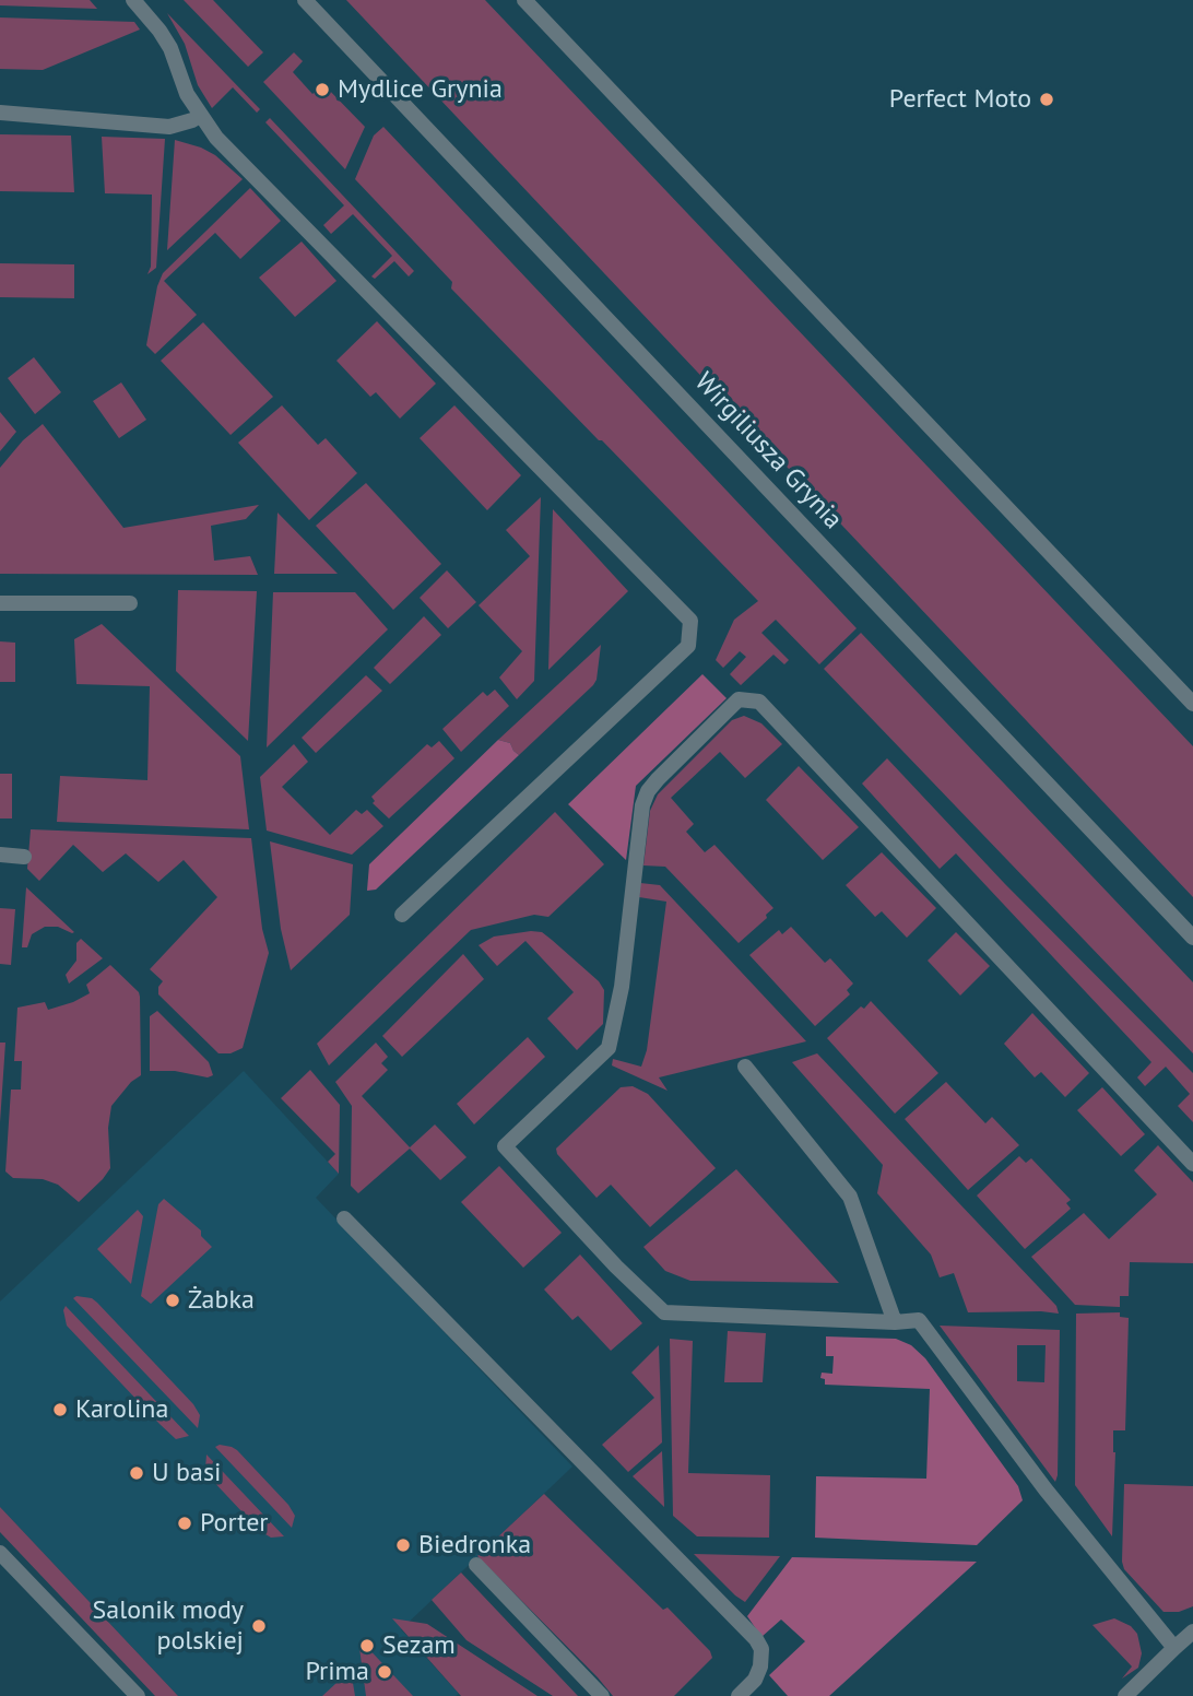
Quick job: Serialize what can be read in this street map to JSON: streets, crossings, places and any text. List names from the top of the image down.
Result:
{
  "streets": {
    "street": ["Wirgiliusza Grynia"]
  },
  "places": [
    "Mydlice Grynia",
    "Perfect Moto",
    "Żabka",
    "Karolina",
    "U basi",
    "Porter",
    "Biedronka",
    "Salonik mody polskiej",
    "Sezam",
    "Prima"
  ]
}
